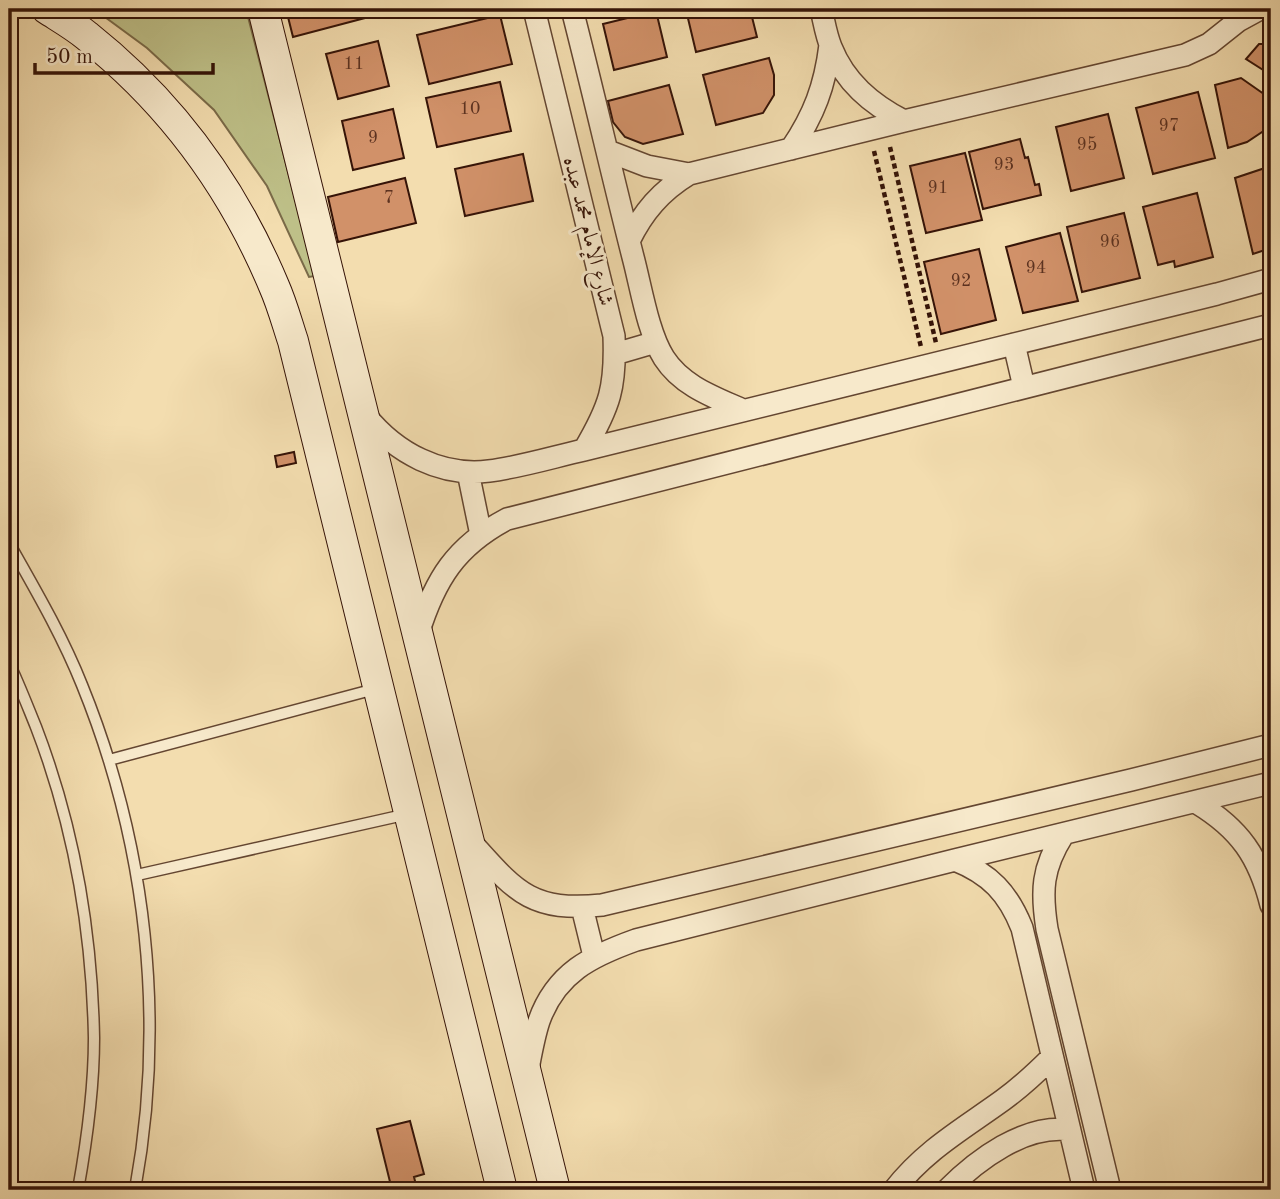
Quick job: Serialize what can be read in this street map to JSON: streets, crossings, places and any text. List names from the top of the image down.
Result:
{
  "streets": {
    "street": ["شارع الإمام محمد عبده"]
  },
  "house_numbers": [
    "11",
    "10",
    "97",
    "9",
    "95",
    "93",
    "91",
    "7",
    "96",
    "94",
    "92"
  ],
  "scale_bar": "50 m"
}
